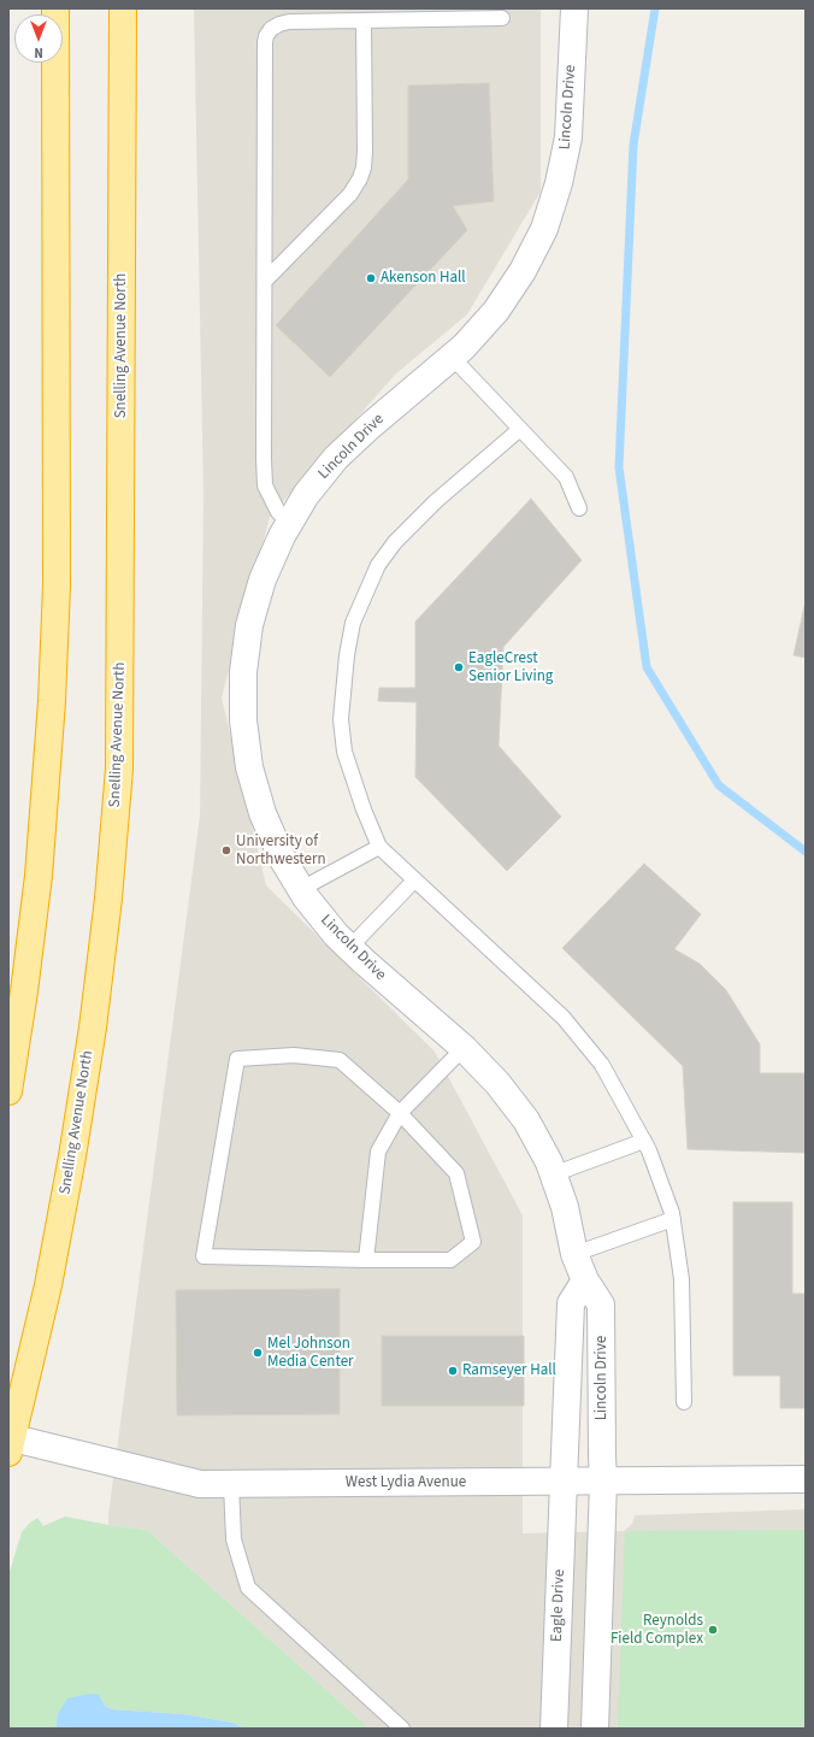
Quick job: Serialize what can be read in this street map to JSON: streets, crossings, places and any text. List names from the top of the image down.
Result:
{
  "streets": {
    "highway": ["Snelling Avenue North"],
    "street": ["Lincoln Drive", "West Lydia Avenue", "Eagle Drive"]
  },
  "crossings": [
    ["Lincoln Drive", "West Lydia Avenue"],
    ["Snelling Avenue North", "West Lydia Avenue"],
    ["West Lydia Avenue", "Eagle Drive"]
  ],
  "places": [
    "Akenson Hall",
    "EagleCrest Senior Living",
    "University of Northwestern",
    "Mel Johnson Media Center",
    "Ramseyer Hall",
    "Reynolds Field Complex"
  ],
  "north": "bottom"
}
